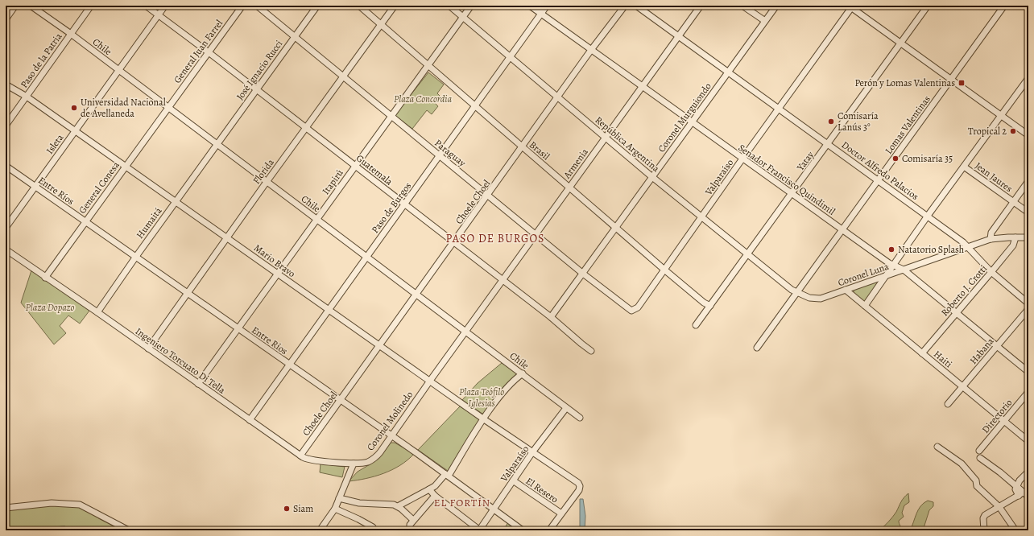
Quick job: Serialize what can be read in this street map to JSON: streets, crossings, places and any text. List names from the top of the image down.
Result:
{
  "streets": {
    "street": [
      "Chile",
      "General Juan Farrel",
      "Paso de la Patria",
      "José Ignacio Rucci",
      "Coronel Murguiondo",
      "Lomas Valentinas",
      "Isleta",
      "República Argentina",
      "Brasil",
      "Paraguay",
      "Yatay",
      "Armenia",
      "Guatemala",
      "Doctor Alfredo Palacios",
      "Florida",
      "Valparaíso",
      "Jean Jaures",
      "Senador Francisco Quindimil",
      "Itapirú",
      "General Conesa",
      "Entre Ríos",
      "Choele Choel",
      "Paso de Burgos",
      "Humaitá",
      "Mario Bravo",
      "Coronel Luna",
      "Roberto J. Crotti",
      "Habana",
      "Haiti",
      "Ingeniero Torcuato Di Tella",
      "Directorio",
      "Coronel Molinedo",
      "El Resero"
    ]
  },
  "crossings": [
    ["Chile", "General Juan Farrel"],
    ["Chile", "Paso de la Patria"],
    ["Chile", "José Ignacio Rucci"],
    ["Chile", "Isleta"],
    ["Chile", "Armenia"],
    ["Chile", "Florida"],
    ["Chile", "Valparaíso"],
    ["Chile", "Itapirú"],
    ["Chile", "General Conesa"],
    ["Chile", "Choele Choel"],
    ["Chile", "Paso de Burgos"],
    ["Chile", "Humaitá"],
    ["Chile", "Coronel Molinedo"],
    ["General Juan Farrel", "Guatemala"],
    ["General Juan Farrel", "General Conesa"],
    ["Paso de la Patria", "Mario Bravo"],
    ["José Ignacio Rucci", "Paraguay"],
    ["José Ignacio Rucci", "Guatemala"],
    ["José Ignacio Rucci", "Humaitá"],
    ["Coronel Murguiondo", "República Argentina"],
    ["Coronel Murguiondo", "Brasil"],
    ["Coronel Murguiondo", "Paraguay"],
    ["Coronel Murguiondo", "Guatemala"],
    ["Coronel Murguiondo", "Doctor Alfredo Palacios"],
    ["Coronel Murguiondo", "Senador Francisco Quindimil"],
    ["Lomas Valentinas", "República Argentina"],
    ["Lomas Valentinas", "Doctor Alfredo Palacios"],
    ["Lomas Valentinas", "Senador Francisco Quindimil"],
    ["Lomas Valentinas", "Coronel Luna"],
    ["Isleta", "Guatemala"],
    ["Isleta", "Entre Ríos"],
    ["Isleta", "Mario Bravo"],
    ["República Argentina", "Yatay"],
    ["República Argentina", "Armenia"],
    ["República Argentina", "Valparaíso"],
    ["República Argentina", "Itapirú"],
    ["República Argentina", "Choele Choel"],
    ["República Argentina", "Paso de Burgos"],
    ["República Argentina", "Coronel Luna"],
    ["Brasil", "Yatay"],
    ["Brasil", "Armenia"],
    ["Brasil", "Florida"],
    ["Brasil", "Valparaíso"],
    ["Brasil", "Itapirú"],
    ["Brasil", "Choele Choel"],
    ["Brasil", "Paso de Burgos"],
    ["Paraguay", "Armenia"],
    ["Paraguay", "Florida"],
    ["Paraguay", "Valparaíso"],
    ["Paraguay", "Itapirú"],
    ["Paraguay", "Choele Choel"],
    ["Paraguay", "Paso de Burgos"],
    ["Yatay", "Doctor Alfredo Palacios"],
    ["Yatay", "Senador Francisco Quindimil"],
    ["Armenia", "Guatemala"],
    ["Armenia", "Doctor Alfredo Palacios"],
    ["Armenia", "Senador Francisco Quindimil"],
    ["Armenia", "Coronel Molinedo"],
    ["Guatemala", "Florida"],
    ["Guatemala", "Itapirú"],
    ["Guatemala", "Choele Choel"],
    ["Guatemala", "Paso de Burgos"],
    ["Doctor Alfredo Palacios", "Valparaíso"],
    ["Doctor Alfredo Palacios", "Coronel Luna"],
    ["Doctor Alfredo Palacios", "Roberto J. Crotti"],
    ["Florida", "Entre Ríos"],
    ["Florida", "Mario Bravo"],
    ["Florida", "Ingeniero Torcuato Di Tella"],
    ["Valparaíso", "Senador Francisco Quindimil"],
    ["Valparaíso", "Entre Ríos"],
    ["Valparaíso", "Mario Bravo"],
    ["Valparaíso", "El Resero"],
    ["Senador Francisco Quindimil", "Choele Choel"],
    ["Senador Francisco Quindimil", "Paso de Burgos"],
    ["Senador Francisco Quindimil", "Coronel Luna"],
    ["Senador Francisco Quindimil", "Roberto J. Crotti"],
    ["Senador Francisco Quindimil", "Habana"],
    ["Itapirú", "Entre Ríos"],
    ["Itapirú", "Mario Bravo"],
    ["Itapirú", "Ingeniero Torcuato Di Tella"],
    ["General Conesa", "Entre Ríos"],
    ["General Conesa", "Mario Bravo"],
    ["General Conesa", "Ingeniero Torcuato Di Tella"],
    ["Entre Ríos", "Choele Choel"],
    ["Entre Ríos", "Paso de Burgos"],
    ["Entre Ríos", "Humaitá"],
    ["Entre Ríos", "Coronel Molinedo"],
    ["Choele Choel", "Mario Bravo"],
    ["Choele Choel", "Ingeniero Torcuato Di Tella"],
    ["Paso de Burgos", "Mario Bravo"],
    ["Paso de Burgos", "Ingeniero Torcuato Di Tella"],
    ["Humaitá", "Mario Bravo"],
    ["Humaitá", "Ingeniero Torcuato Di Tella"],
    ["Mario Bravo", "Coronel Molinedo"],
    ["Mario Bravo", "El Resero"],
    ["Coronel Luna", "Roberto J. Crotti"],
    ["Coronel Luna", "Haiti"],
    ["Roberto J. Crotti", "Haiti"],
    ["Habana", "Haiti"],
    ["Haiti", "Directorio"],
    ["Ingeniero Torcuato Di Tella", "Coronel Molinedo"]
  ],
  "districts": ["PASO DE BURGOS", "EL FORTÍN"],
  "parks": ["Plaza Concordia", "Plaza Dopazo", "Plaza Teófilo Iglesias"],
  "places": {
    "transit": ["Perón y Lomas Valentinas"],
    "other": [
      "Universidad Nacional de Avellaneda",
      "Comisaría Lanús 3°",
      "Tropical 2",
      "Comisaría 35",
      "Natatorio Splash",
      "Siam"
    ]
  }
}
